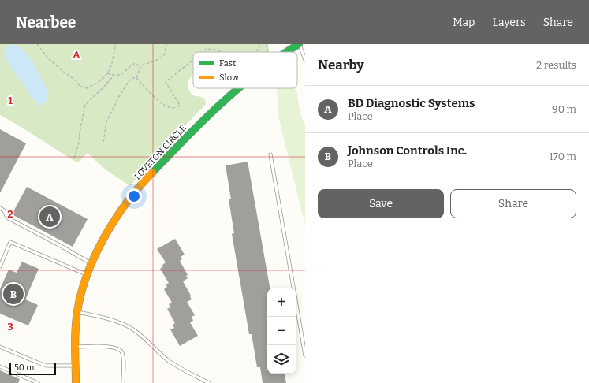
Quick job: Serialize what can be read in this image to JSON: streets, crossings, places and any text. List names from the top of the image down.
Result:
{
  "streets": {
    "street": ["LOVETON CIRCLE"]
  },
  "legend": ["Fast", "Slow"],
  "scale_bar": "50 m",
  "page": {
    "header": "Nearbee",
    "nav": ["Map", "Layers", "Share"],
    "heading": ["Nearby", "2 results"],
    "list": [
      {
        "mark": "A",
        "name": "BD Diagnostic Systems",
        "note": "Place",
        "value": "90 m"
      },
      {
        "mark": "B",
        "name": "Johnson Controls Inc.",
        "note": "Place",
        "value": "170 m"
      }
    ],
    "buttons": ["Save", "Share"],
    "pins": ["A", "B"],
    "map_buttons": ["+", "−"],
    "scale": "50 m"
  },
  "grid": {
    "columns": ["A"],
    "rows": ["1", "2", "3"]
  }
}
